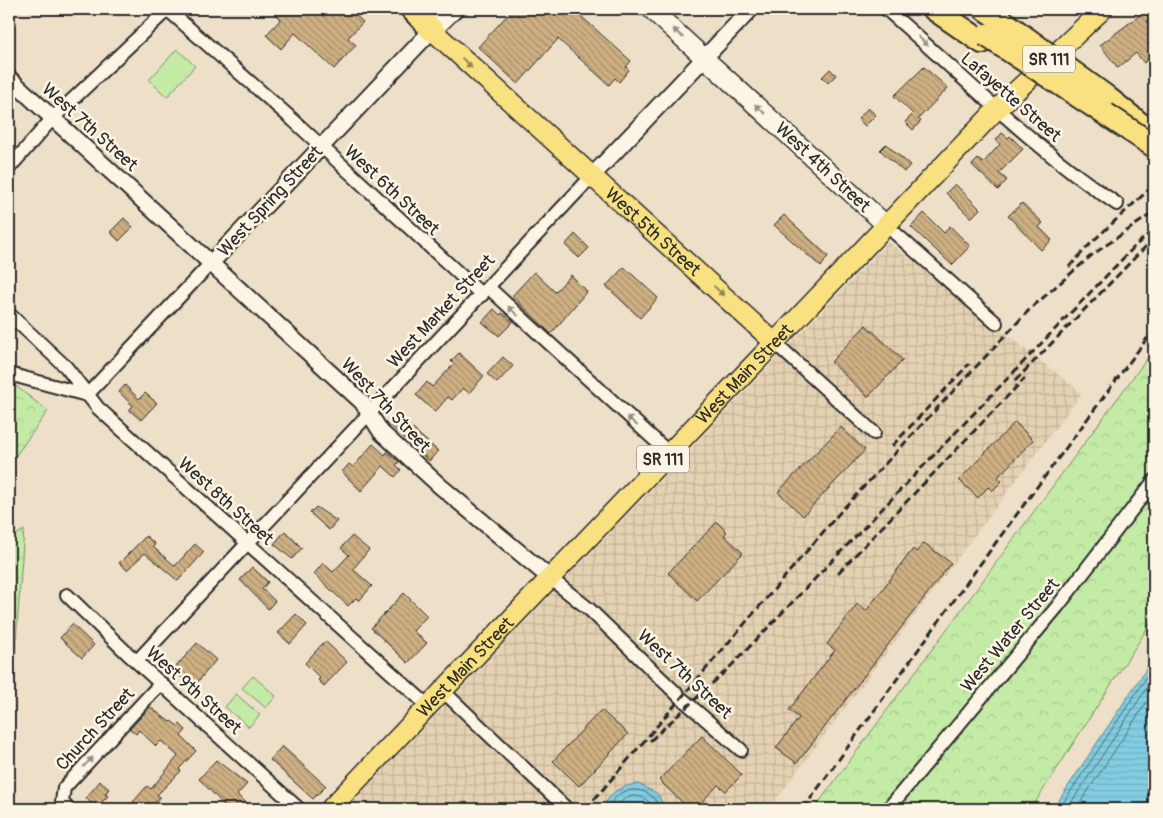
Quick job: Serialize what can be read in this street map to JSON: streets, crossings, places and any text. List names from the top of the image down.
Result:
{
  "streets": {
    "main road": [
      "SR 111",
      "West 4th Street",
      "West Spring Street",
      "West 5th Street",
      "West Main Street"
    ],
    "street": [
      "Lafayette Street",
      "West 7th Street",
      "West 6th Street",
      "West Market Street",
      "West 8th Street",
      "West Water Street",
      "West 9th Street",
      "Church Street"
    ]
  },
  "crossings": [
    ["Lafayette Street", "West Main Street"],
    ["West 7th Street", "West Spring Street"],
    ["West 7th Street", "West Market Street"],
    ["West 7th Street", "West Main Street"],
    ["West 4th Street", "West Market Street"],
    ["West 4th Street", "West Main Street"],
    ["West 6th Street", "West Spring Street"],
    ["West 6th Street", "West Market Street"],
    ["West 6th Street", "West Main Street"],
    ["West Spring Street", "West 5th Street"],
    ["West Spring Street", "West 8th Street"],
    ["West 5th Street", "West Market Street"],
    ["West 5th Street", "West Main Street"],
    ["West Market Street", "West 8th Street"],
    ["West Market Street", "West 9th Street"],
    ["West Main Street", "West 8th Street"],
    ["West 9th Street", "Church Street"]
  ],
  "one_way": [
    "Lafayette Street",
    "West 4th Street",
    "West 6th Street",
    "West 5th Street",
    "Church Street"
  ]
}
